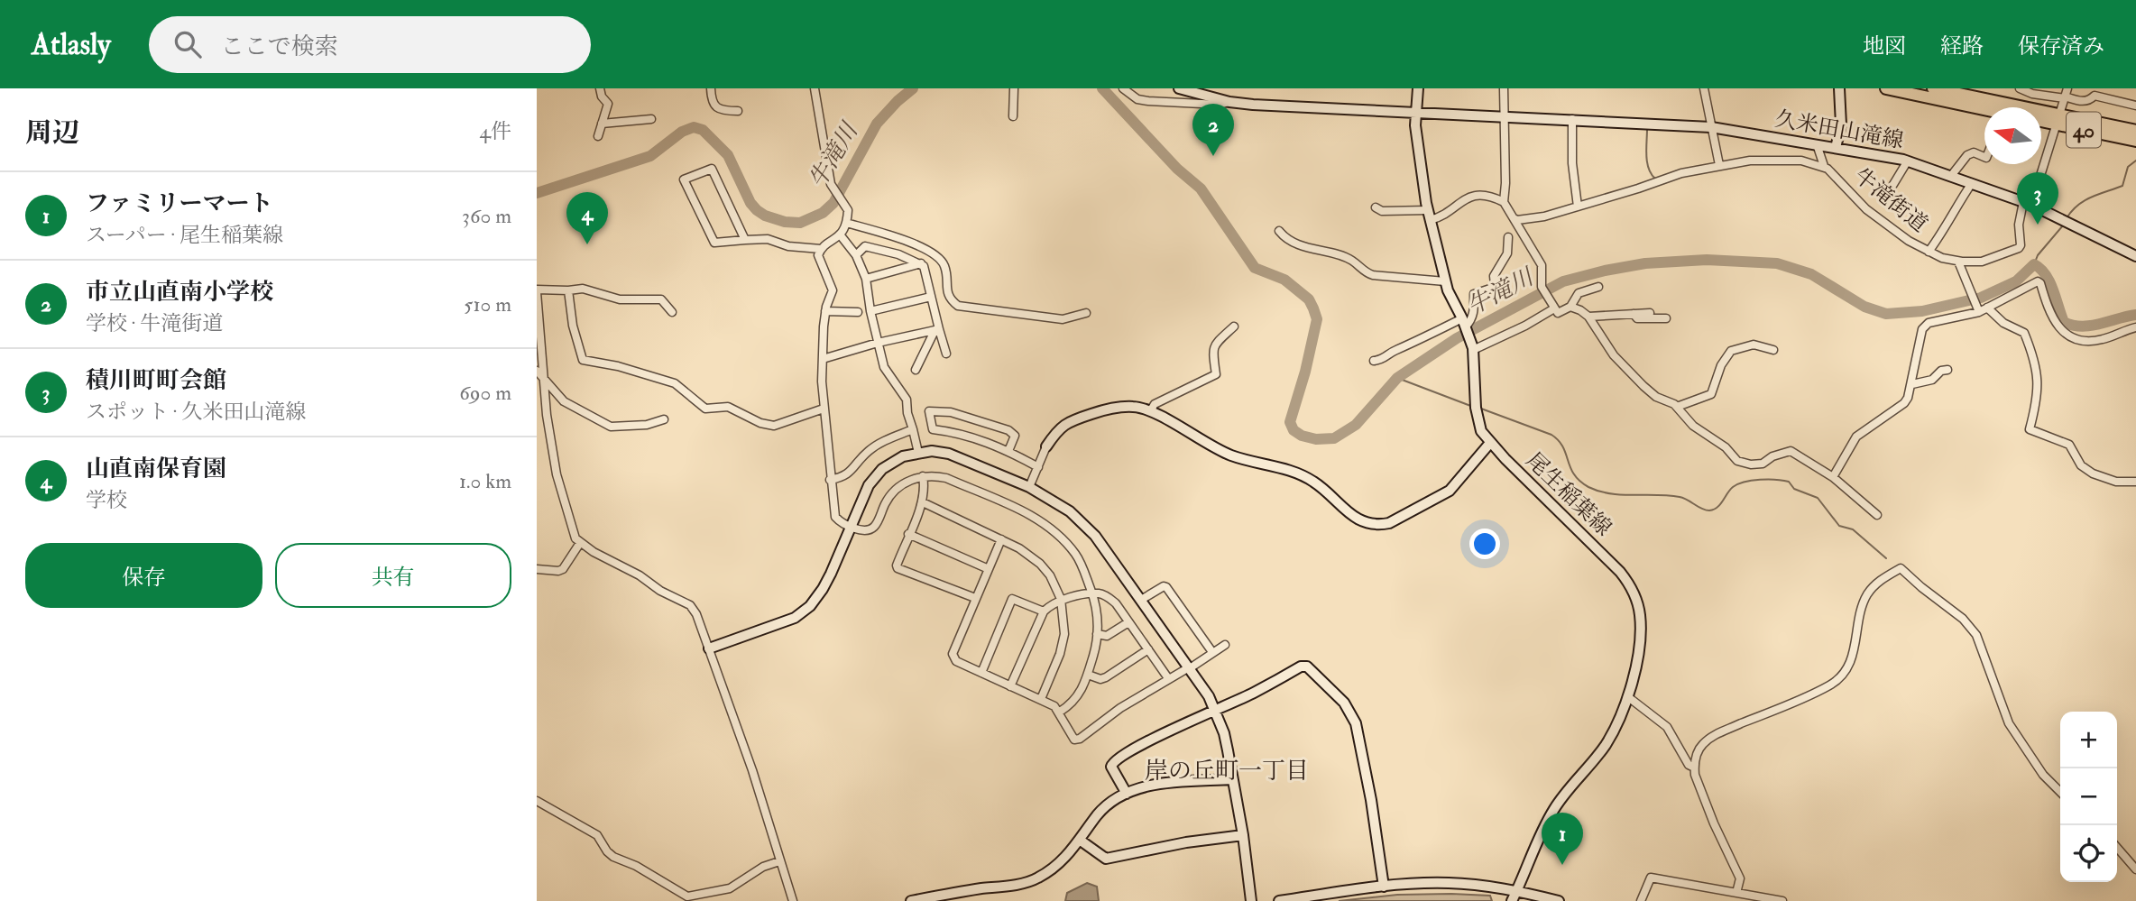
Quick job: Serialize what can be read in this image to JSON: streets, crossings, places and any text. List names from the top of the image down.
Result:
{
  "streets": {
    "main road": ["40"],
    "street": ["久米田山滝線", "牛滝街道", "尾生稲葉線"]
  },
  "crossings": [
    ["久米田山滝線", "牛滝街道"],
    ["久米田山滝線", "尾生稲葉線"]
  ],
  "districts": ["岸の丘町一丁目"],
  "water": ["牛滝川"],
  "north": "left",
  "page": {
    "header": "Atlasly",
    "search": "ここで検索",
    "nav": ["地図", "経路", "保存済み"],
    "heading": ["周辺", "4件"],
    "pins": [
      "2",
      "3",
      "4",
      "1"
    ],
    "list": [
      {
        "mark": "1",
        "name": "ファミリーマート",
        "note": "スーパー · 尾生稲葉線",
        "value": "360 m"
      },
      {
        "mark": "2",
        "name": "市立山直南小学校",
        "note": "学校 · 牛滝街道",
        "value": "510 m"
      },
      {
        "mark": "3",
        "name": "積川町町会館",
        "note": "スポット · 久米田山滝線",
        "value": "690 m"
      },
      {
        "mark": "4",
        "name": "山直南保育園",
        "note": "学校",
        "value": "1.0 km"
      }
    ],
    "buttons": ["保存", "共有"],
    "map_buttons": ["+", "−"]
  }
}
